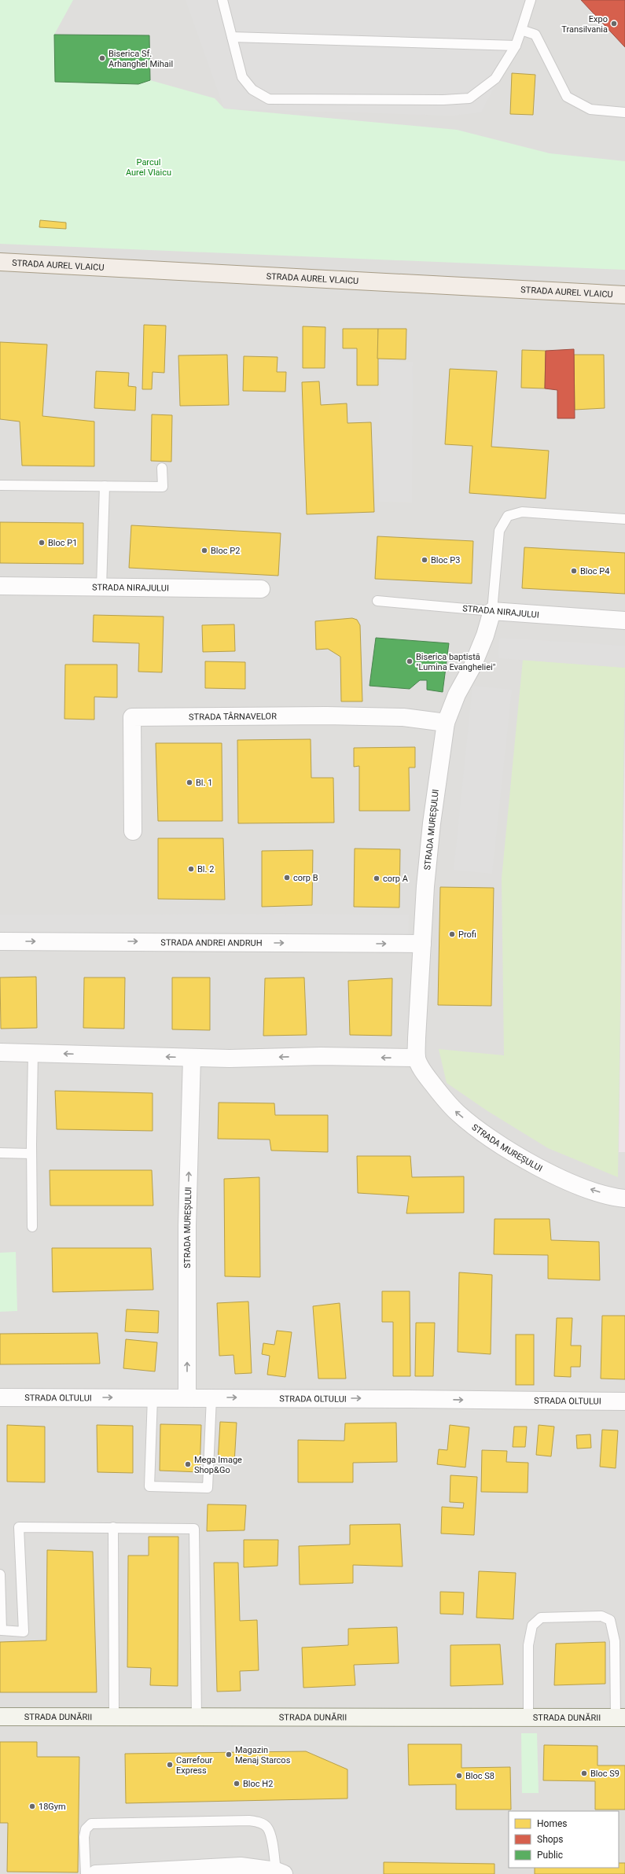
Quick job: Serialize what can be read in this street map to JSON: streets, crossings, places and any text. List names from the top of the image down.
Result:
{
  "streets": {
    "main road": ["STRADA AUREL VLAICU"],
    "street": [
      "STRADA NIRAJULUI",
      "STRADA TÂRNAVELOR",
      "STRADA MUREȘULUI",
      "STRADA ANDREI ANDRUH",
      "STRADA OLTULUI",
      "STRADA DUNĂRII"
    ]
  },
  "crossings": [
    ["STRADA NIRAJULUI", "STRADA MUREȘULUI"],
    ["STRADA TÂRNAVELOR", "STRADA MUREȘULUI"],
    ["STRADA MUREȘULUI", "STRADA ANDREI ANDRUH"],
    ["STRADA MUREȘULUI", "STRADA OLTULUI"]
  ],
  "one_way": ["STRADA MUREȘULUI", "STRADA OLTULUI"],
  "parks": ["Parcul Aurel Vlaicu"],
  "places": [
    "Expo Transilvania",
    "Biserica Sf. Arhanghel Mihail",
    "Bloc P1",
    "Bloc P2",
    "Bloc P3",
    "Bloc P4",
    "Biserica baptistă \"Lumina Evangheliei\"",
    "Bl. 1",
    "Bl. 2",
    "corp B",
    "corp A",
    "Profi",
    "Mega Image Shop&Go",
    "Magazin Menaj Starcos",
    "Carrefour Express",
    "Bloc S9",
    "Bloc S8",
    "Bloc H2",
    "18Gym"
  ],
  "legend": ["Homes", "Shops", "Public"]
}
